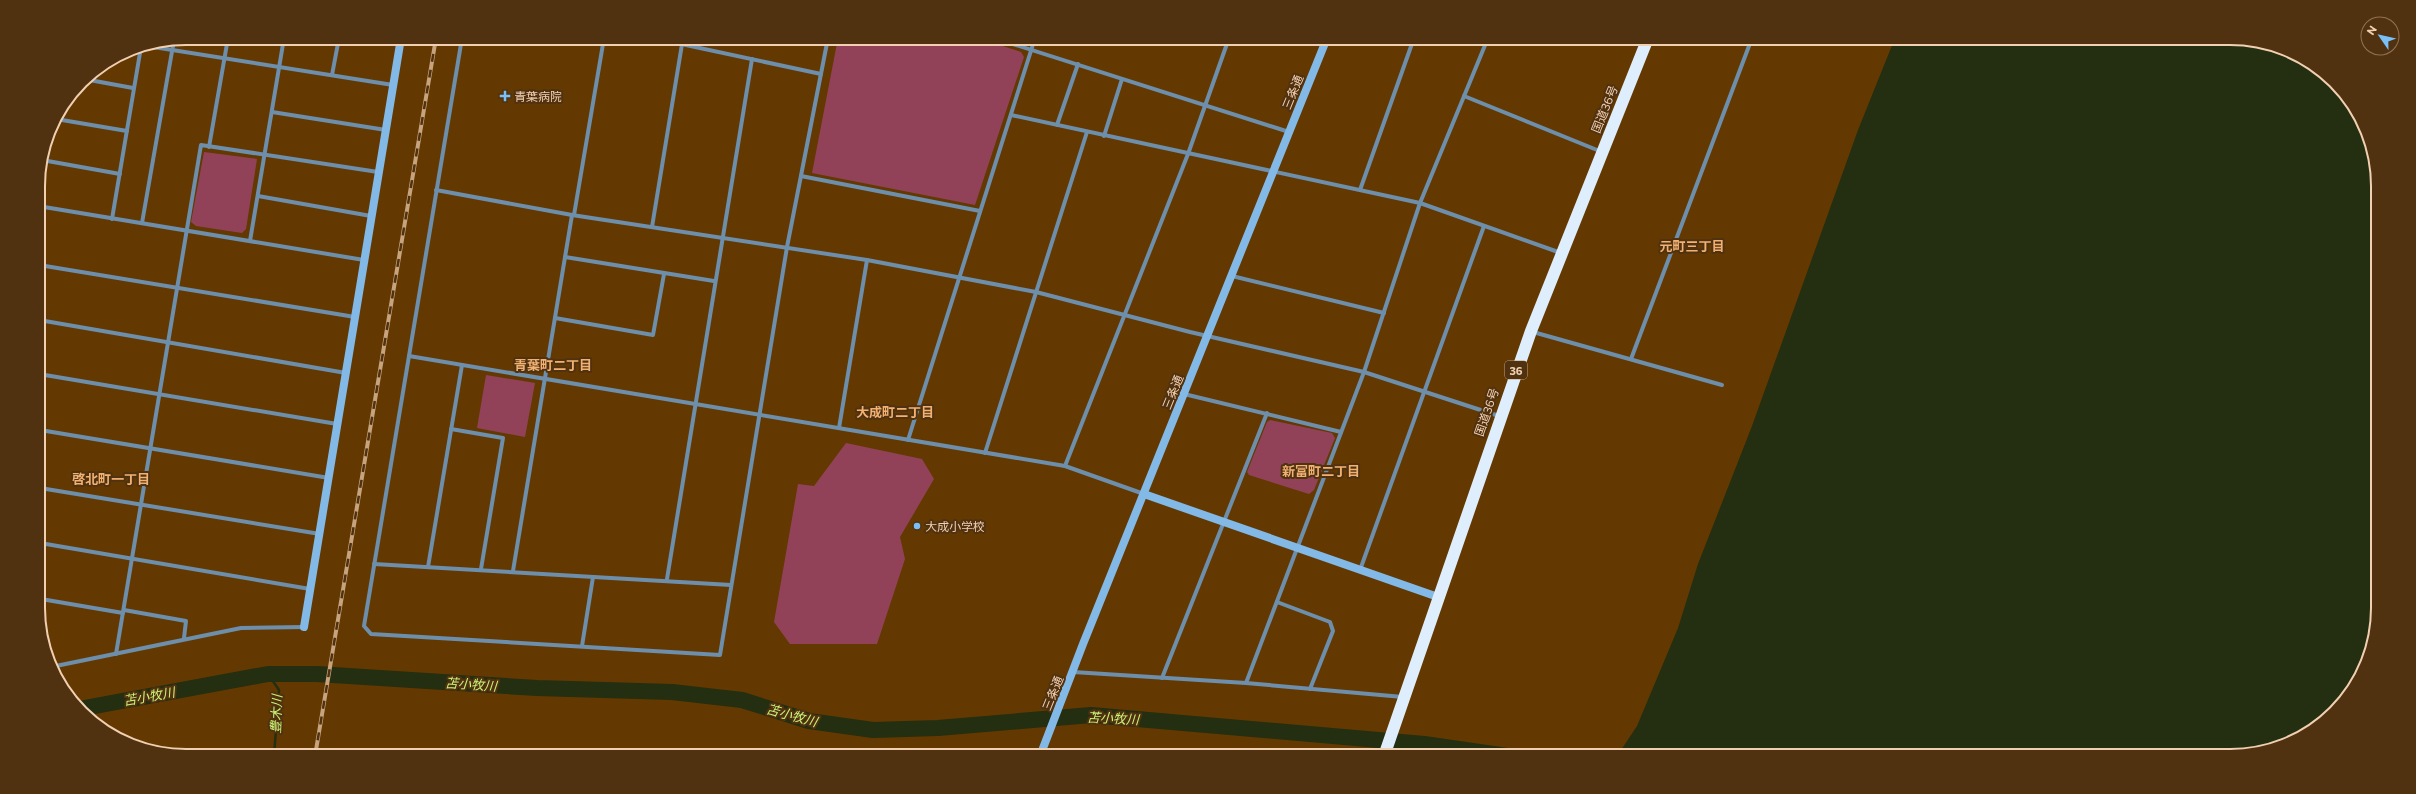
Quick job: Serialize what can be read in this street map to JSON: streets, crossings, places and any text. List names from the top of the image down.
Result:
{
  "streets": {
    "highway": ["国道36号", "36"],
    "street": ["三条通"]
  },
  "districts": [
    "元町三丁目",
    "青葉町二丁目",
    "大成町二丁目",
    "新富町二丁目",
    "啓北町一丁目"
  ],
  "water": ["苫小牧川", "豊木川"],
  "places": {
    "health": ["青葉病院"],
    "other": ["大成小学校"]
  },
  "north": "top left"
}
